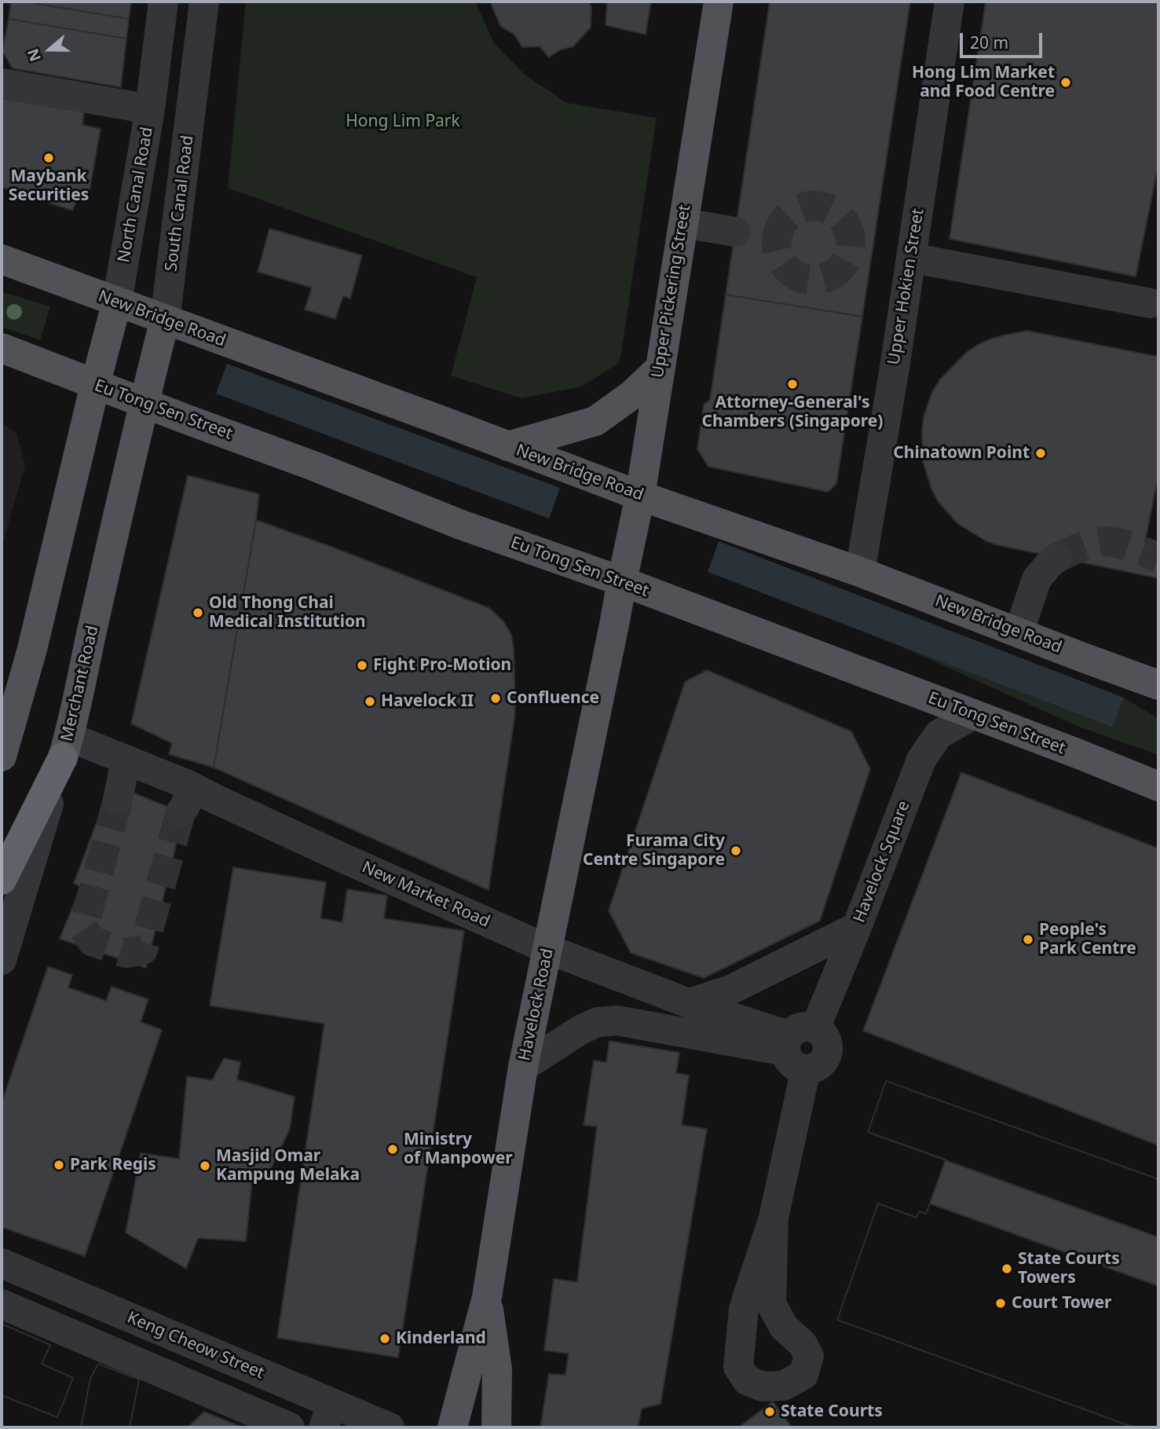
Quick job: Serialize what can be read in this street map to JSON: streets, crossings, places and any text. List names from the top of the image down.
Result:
{
  "streets": {
    "main road": [
      "North Canal Road",
      "South Canal Road",
      "Upper Pickering Street",
      "New Bridge Road",
      "Eu Tong Sen Street",
      "Merchant Road",
      "Havelock Road"
    ],
    "street": [
      "Upper Hokien Street",
      "Havelock Square",
      "New Market Road",
      "Keng Cheow Street"
    ]
  },
  "crossings": [
    ["North Canal Road", "New Bridge Road"],
    ["North Canal Road", "Eu Tong Sen Street"],
    ["South Canal Road", "New Bridge Road"],
    ["South Canal Road", "Eu Tong Sen Street"],
    ["South Canal Road", "Merchant Road"],
    ["Upper Hokien Street", "New Bridge Road"],
    ["Upper Pickering Street", "New Bridge Road"],
    ["Upper Pickering Street", "Eu Tong Sen Street"],
    ["Upper Pickering Street", "Havelock Road"],
    ["Eu Tong Sen Street", "Merchant Road"],
    ["Eu Tong Sen Street", "Havelock Square"],
    ["Eu Tong Sen Street", "Havelock Road"],
    ["Merchant Road", "New Market Road"],
    ["Havelock Square", "New Market Road"],
    ["New Market Road", "Havelock Road"]
  ],
  "parks": ["Hong Lim Park"],
  "places": [
    "Hong Lim Market and Food Centre",
    "Maybank Securities",
    "Attorney-General's Chambers (Singapore)",
    "Chinatown Point",
    "Old Thong Chai Medical Institution",
    "Fight Pro-Motion",
    "Confluence",
    "Havelock II",
    "Furama City Centre Singapore",
    "People's Park Centre",
    "Ministry of Manpower",
    "Park Regis",
    "Masjid Omar Kampung Melaka",
    "State Courts Towers",
    "Court Tower",
    "Kinderland",
    "State Courts"
  ],
  "scale_bar": "20 m",
  "north": "left"
}
